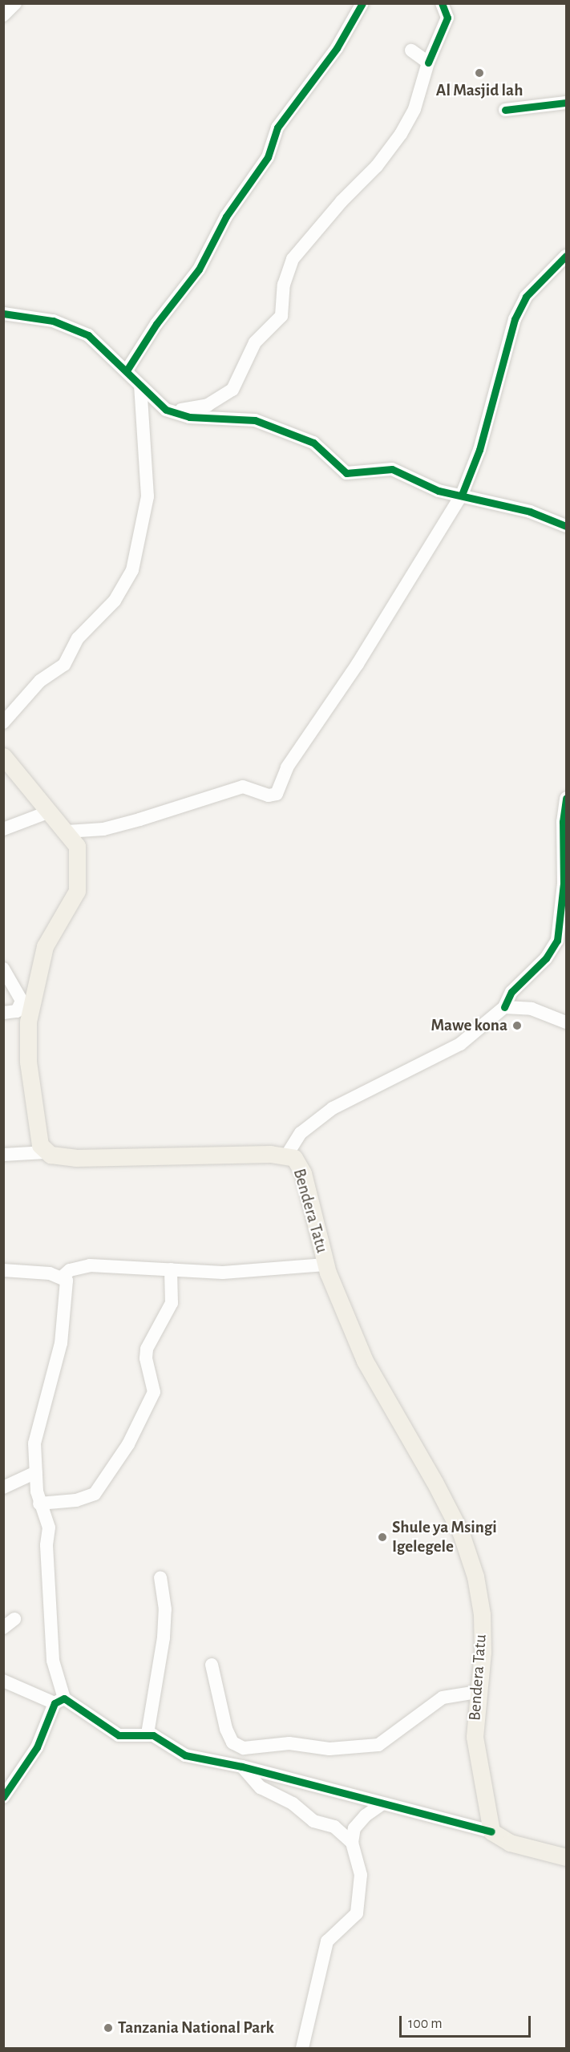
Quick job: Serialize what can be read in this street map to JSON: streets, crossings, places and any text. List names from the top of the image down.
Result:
{
  "streets": {
    "main road": ["Bendera Tatu"]
  },
  "places": [
    "Al Masjid lah",
    "Mawe kona",
    "Shule ya Msingi Igelegele",
    "Tanzania National Park"
  ],
  "scale_bar": "100 m"
}
